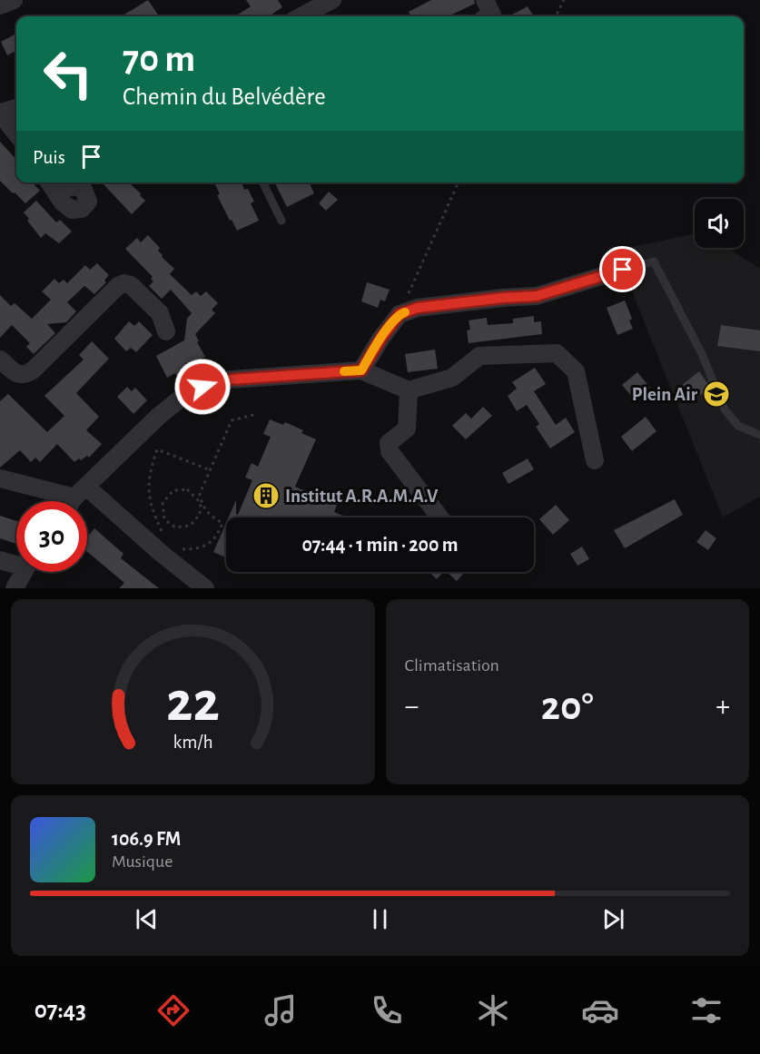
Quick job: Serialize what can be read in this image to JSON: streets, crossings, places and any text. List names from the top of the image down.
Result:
{
  "places": {
    "school or university": ["Plein Air"],
    "building": ["Institut A.R.A.M.A.V"]
  },
  "page": {
    "turn": ["70 m", "Chemin du Belvédère"],
    "then": "Puis",
    "limit": "30",
    "trip": "07:44 · 1 min · 200 m",
    "tile": "Climatisation",
    "heat": ["−", "20°", "+"],
    "song": ["106.9 FM", "Musique"],
    "tabs": "07:43",
    "gauge": ["22", "km/h"]
  }
}
